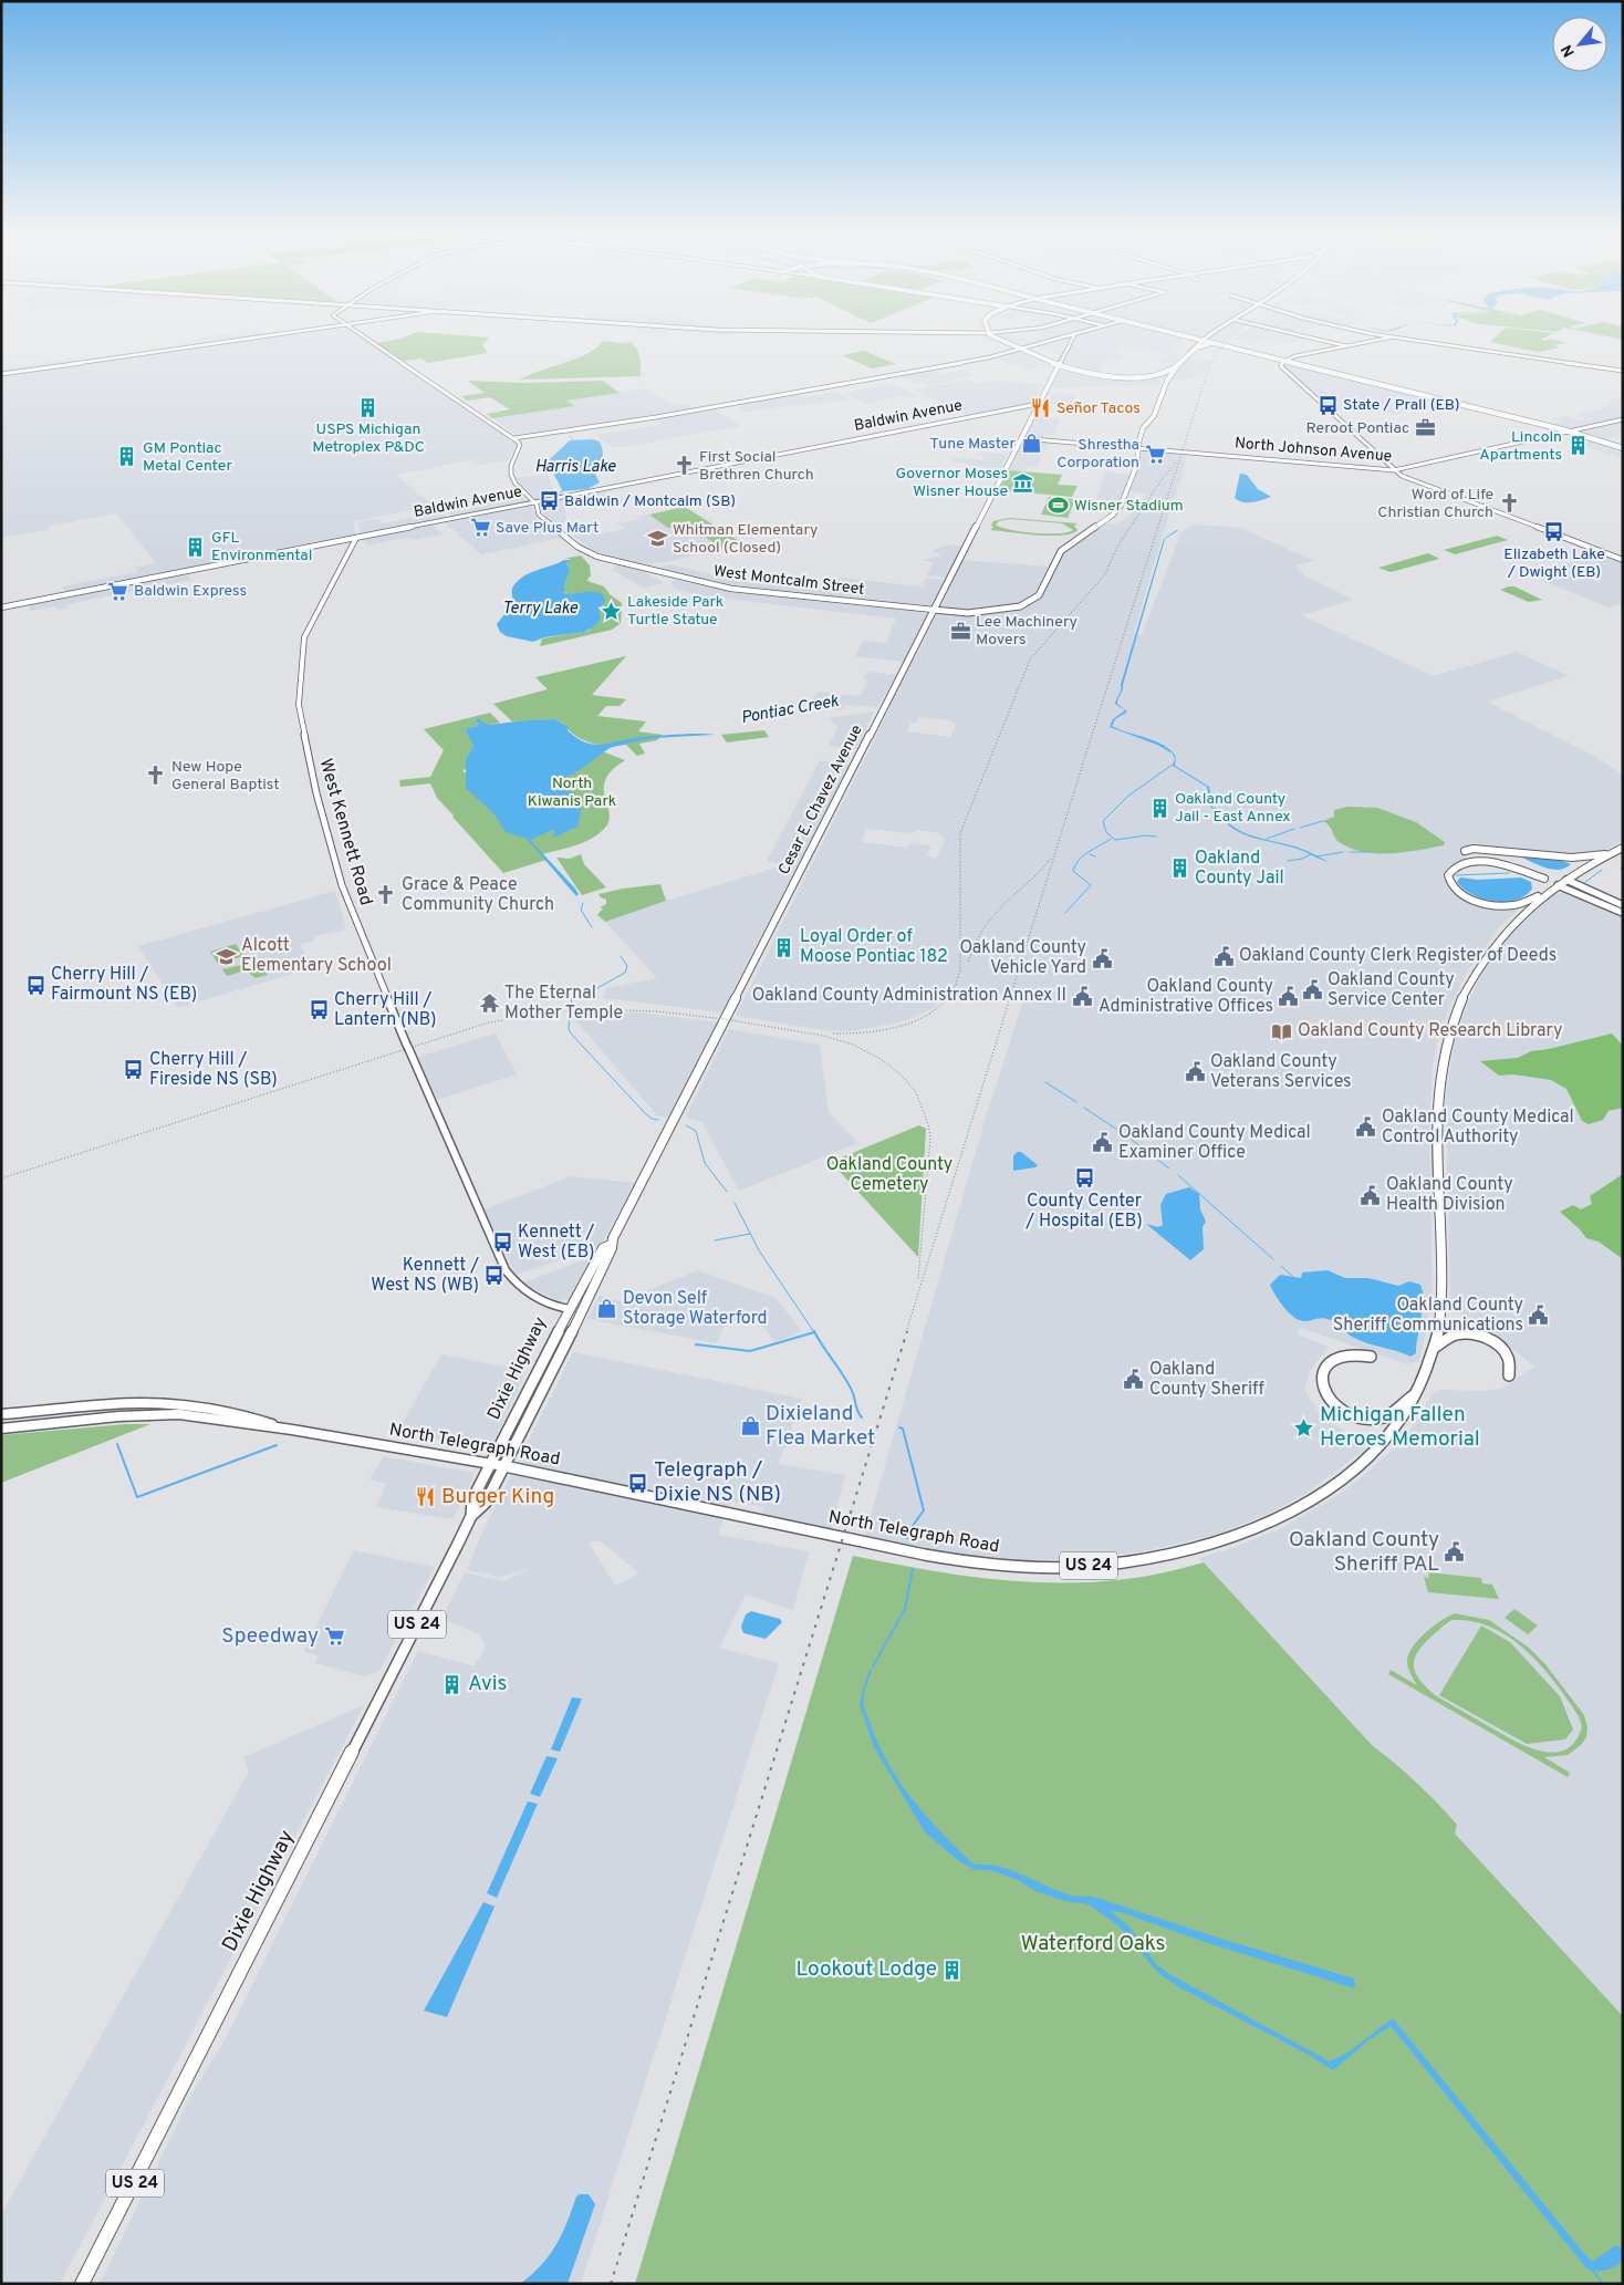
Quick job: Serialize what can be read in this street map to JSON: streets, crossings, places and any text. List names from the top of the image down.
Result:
{
  "streets": {
    "main road": [
      "Baldwin Avenue",
      "West Montcalm Street",
      "Cesar E. Chavez Avenue",
      "Dixie Highway",
      "North Telegraph Road",
      "US 24"
    ],
    "street": ["North Johnson Avenue", "West Kennett Road"]
  },
  "crossings": [
    ["Baldwin Avenue", "West Montcalm Street"],
    ["Baldwin Avenue", "Cesar E. Chavez Avenue"],
    ["Baldwin Avenue", "West Kennett Road"],
    ["North Johnson Avenue", "Cesar E. Chavez Avenue"],
    ["West Montcalm Street", "Cesar E. Chavez Avenue"],
    ["Cesar E. Chavez Avenue", "Dixie Highway"],
    ["West Kennett Road", "Dixie Highway"],
    ["Dixie Highway", "North Telegraph Road"]
  ],
  "water": ["Harris Lake", "Terry Lake", "Pontiac Creek"],
  "parks": ["North Kiwanis Park", "Oakland County Cemetery", "Waterford Oaks"],
  "places": {
    "bus stop": [
      "State / Prall (EB)",
      "Baldwin / Montcalm (SB)",
      "Elizabeth Lake / Dwight (EB)",
      "Cherry Hill / Fairmount NS (EB)",
      "Cherry Hill / Lantern (NB)",
      "Cherry Hill / Fireside NS (SB)",
      "County Center / Hospital (EB)",
      "Kennett / West (EB)",
      "Kennett / West NS (WB)",
      "Telegraph / Dixie NS (NB)"
    ],
    "building": [
      "USPS Michigan Metroplex P&DC",
      "Lincoln Apartments",
      "GM Pontiac Metal Center",
      "GFL Environmental",
      "Oakland County Jail - East Annex",
      "Oakland County Jail",
      "Loyal Order of Moose Pontiac 182",
      "Avis",
      "Lookout Lodge"
    ],
    "restaurant": ["Señor Tacos", "Burger King"],
    "office": ["Reroot Pontiac", "Lee Machinery Movers"],
    "shop": ["Tune Master", "Devon Self Storage Waterford", "Dixieland Flea Market"],
    "supermarket": [
      "Shrestha Corporation",
      "Save Plus Mart",
      "Baldwin Express",
      "Speedway"
    ],
    "church": [
      "First Social Brethren Church",
      "Word of Life Christian Church",
      "New Hope General Baptist",
      "Grace & Peace Community Church"
    ],
    "museum": ["Governor Moses Wisner House"],
    "sports": ["Wisner Stadium"],
    "school or university": ["Whitman Elementary School (Closed)", "Alcott Elementary School"],
    "place": ["Lakeside Park Turtle Statue", "Michigan Fallen Heroes Memorial"],
    "public building": [
      "Oakland County Clerk Register of Deeds",
      "Oakland County Vehicle Yard",
      "Oakland County Service Center",
      "Oakland County Administration Annex II",
      "Oakland County Administrative Offices",
      "Oakland County Veterans Services",
      "Oakland County Medical Control Authority",
      "Oakland County Medical Examiner Office",
      "Oakland County Health Division",
      "Oakland County Sheriff Communications",
      "Oakland County Sheriff",
      "Oakland County Sheriff PAL"
    ],
    "temple": ["The Eternal Mother Temple"],
    "library": ["Oakland County Research Library"]
  },
  "north": "bottom left"
}
